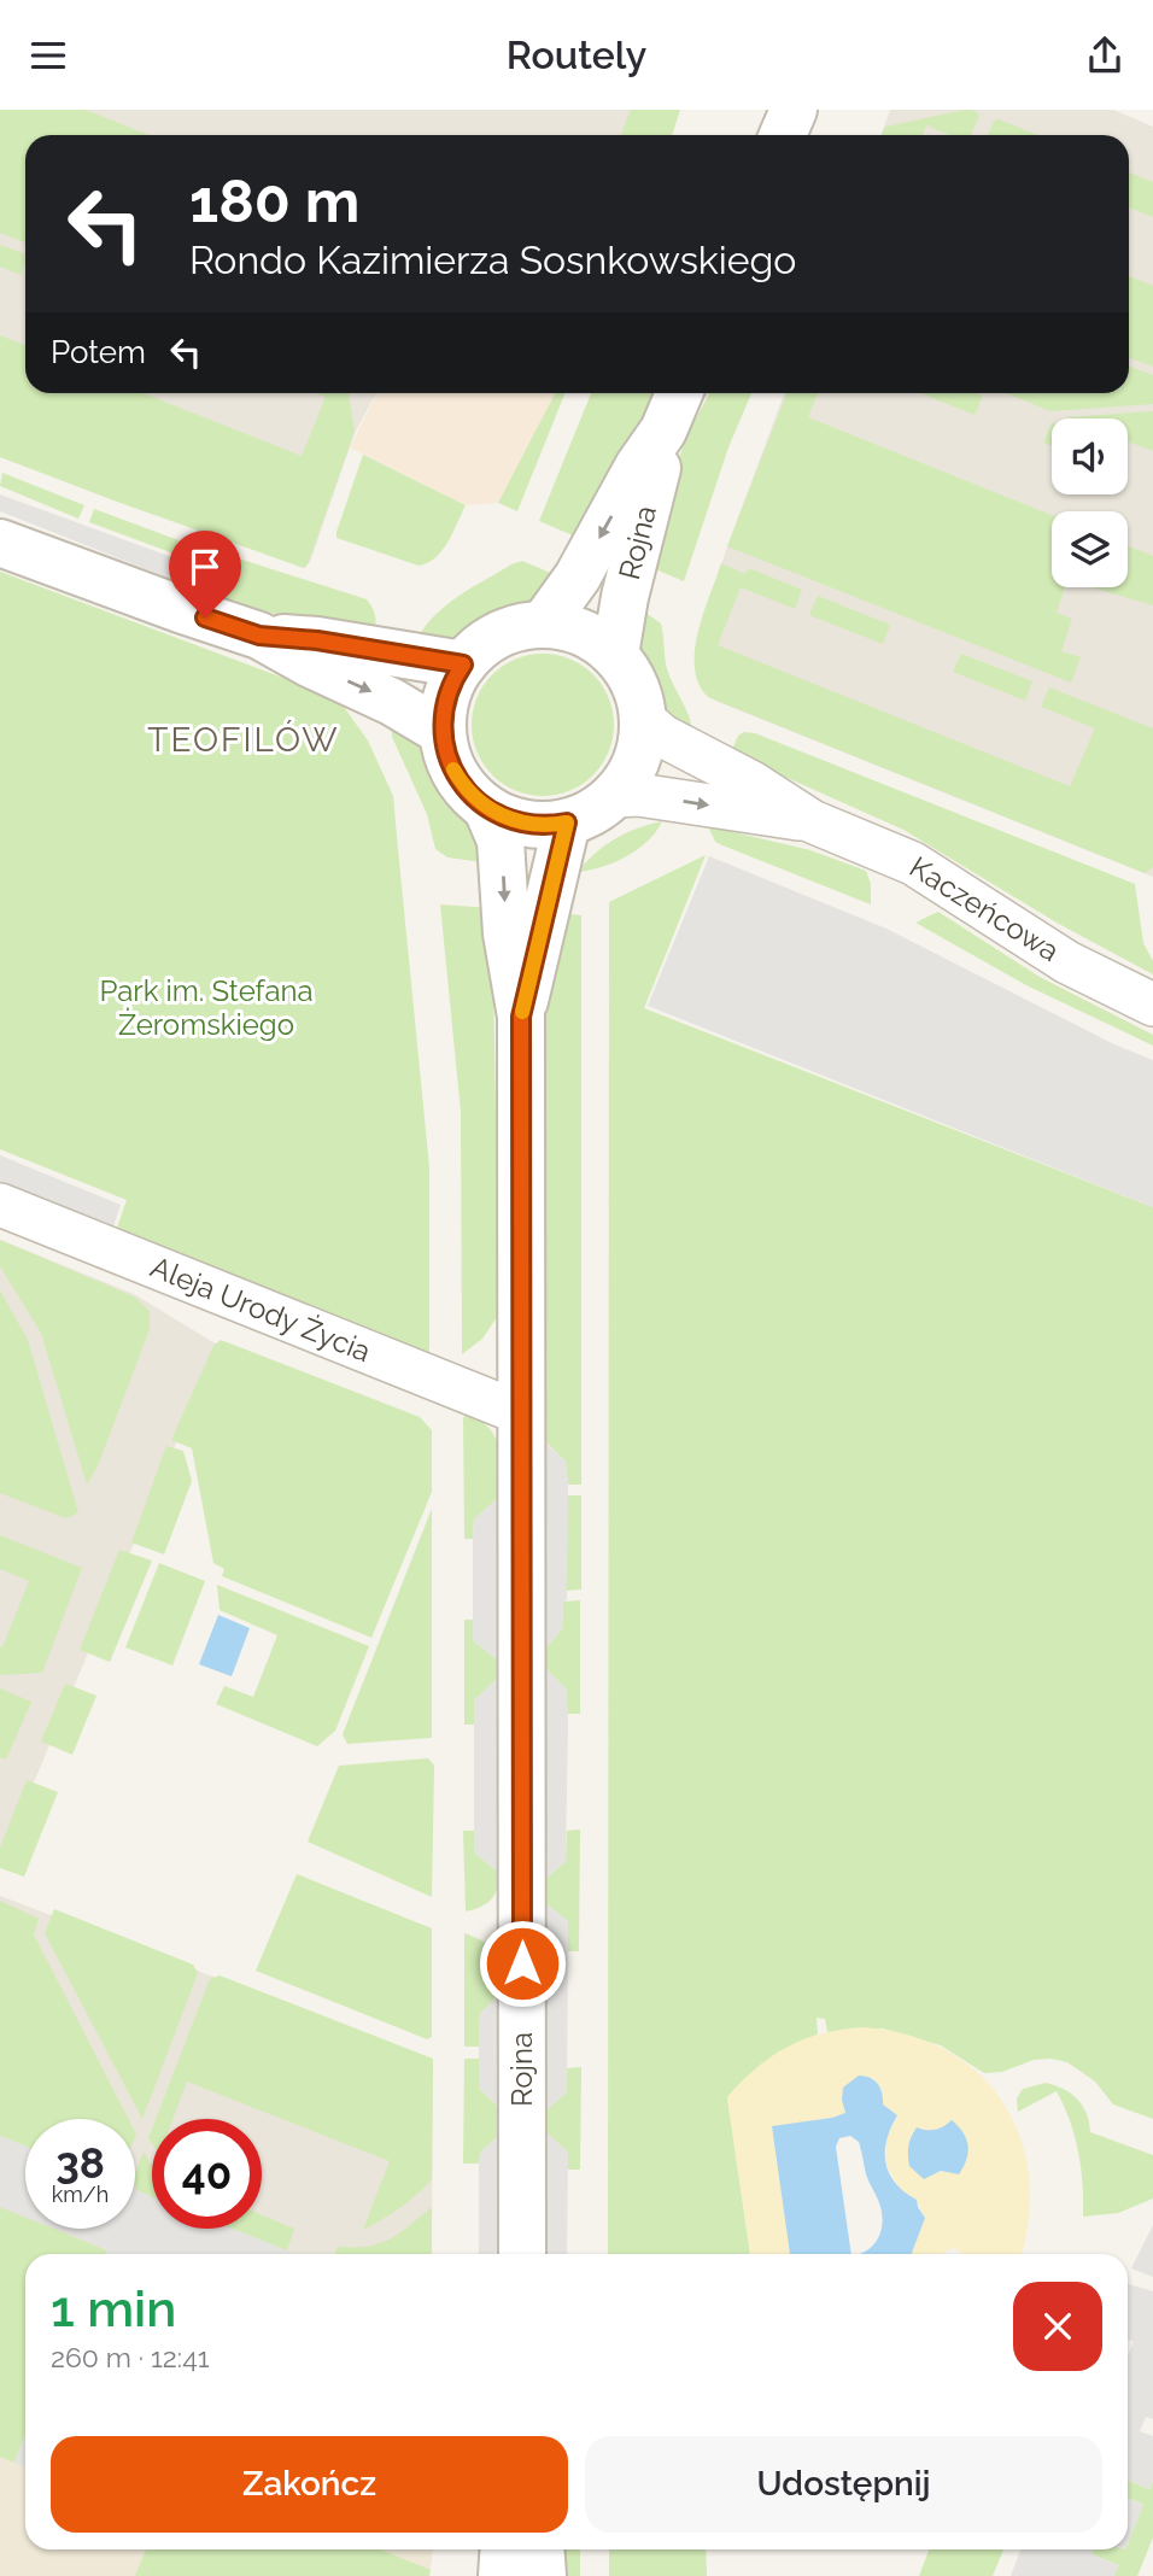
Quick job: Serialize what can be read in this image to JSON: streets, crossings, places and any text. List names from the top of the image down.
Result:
{
  "streets": {
    "street": ["Rojna", "Kaczeńcowa", "Aleja Urody Życia"]
  },
  "crossings": [
    ["Rojna", "Kaczeńcowa"],
    ["Rojna", "Aleja Urody Życia"]
  ],
  "districts": ["TEOFILÓW"],
  "parks": ["Park im. Stefana Żeromskiego"],
  "page": {
    "header": "Routely",
    "turn": ["180 m", "Rondo Kazimierza Sosnkowskiego"],
    "then": "Potem",
    "speed": "38 km/h",
    "limit": "40",
    "heading": ["1 min", "260 m · 12:41"],
    "buttons": ["Zakończ", "Udostępnij"]
  }
}
